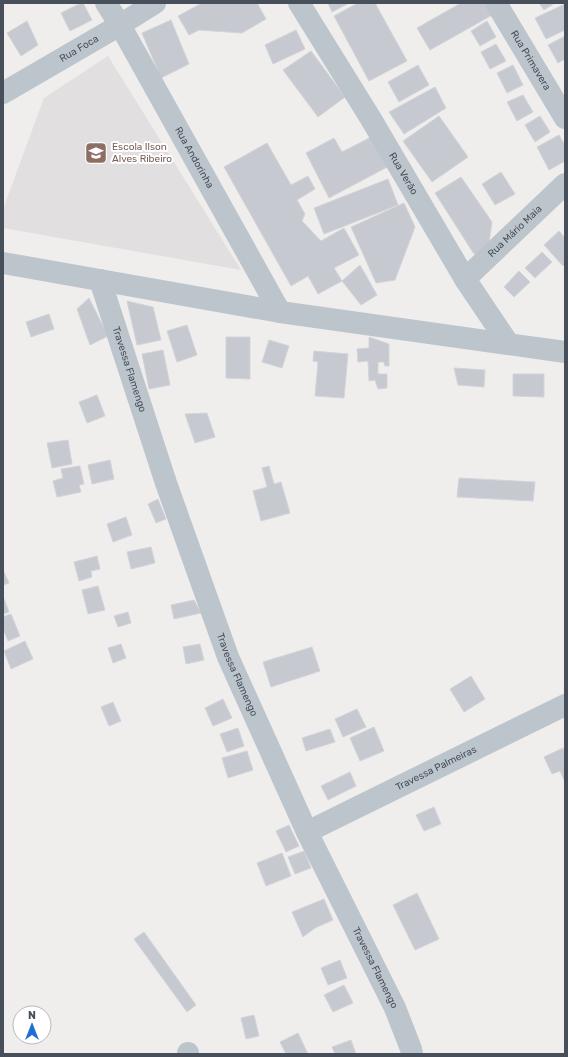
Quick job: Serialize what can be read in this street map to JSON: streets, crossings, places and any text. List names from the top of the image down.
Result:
{
  "streets": {
    "street": [
      "Rua Foca",
      "Rua Primavera",
      "Rua Andorinha",
      "Rua Verão",
      "Rua Mário Maia",
      "Travessa Flamengo",
      "Travessa Palmeiras"
    ]
  },
  "crossings": [
    ["Rua Foca", "Rua Andorinha"],
    ["Rua Verão", "Rua Mário Maia"],
    ["Travessa Flamengo", "Travessa Palmeiras"]
  ],
  "places": {
    "school or university": ["Escola Ilson Alves Ribeiro"]
  },
  "north": "top"
}
